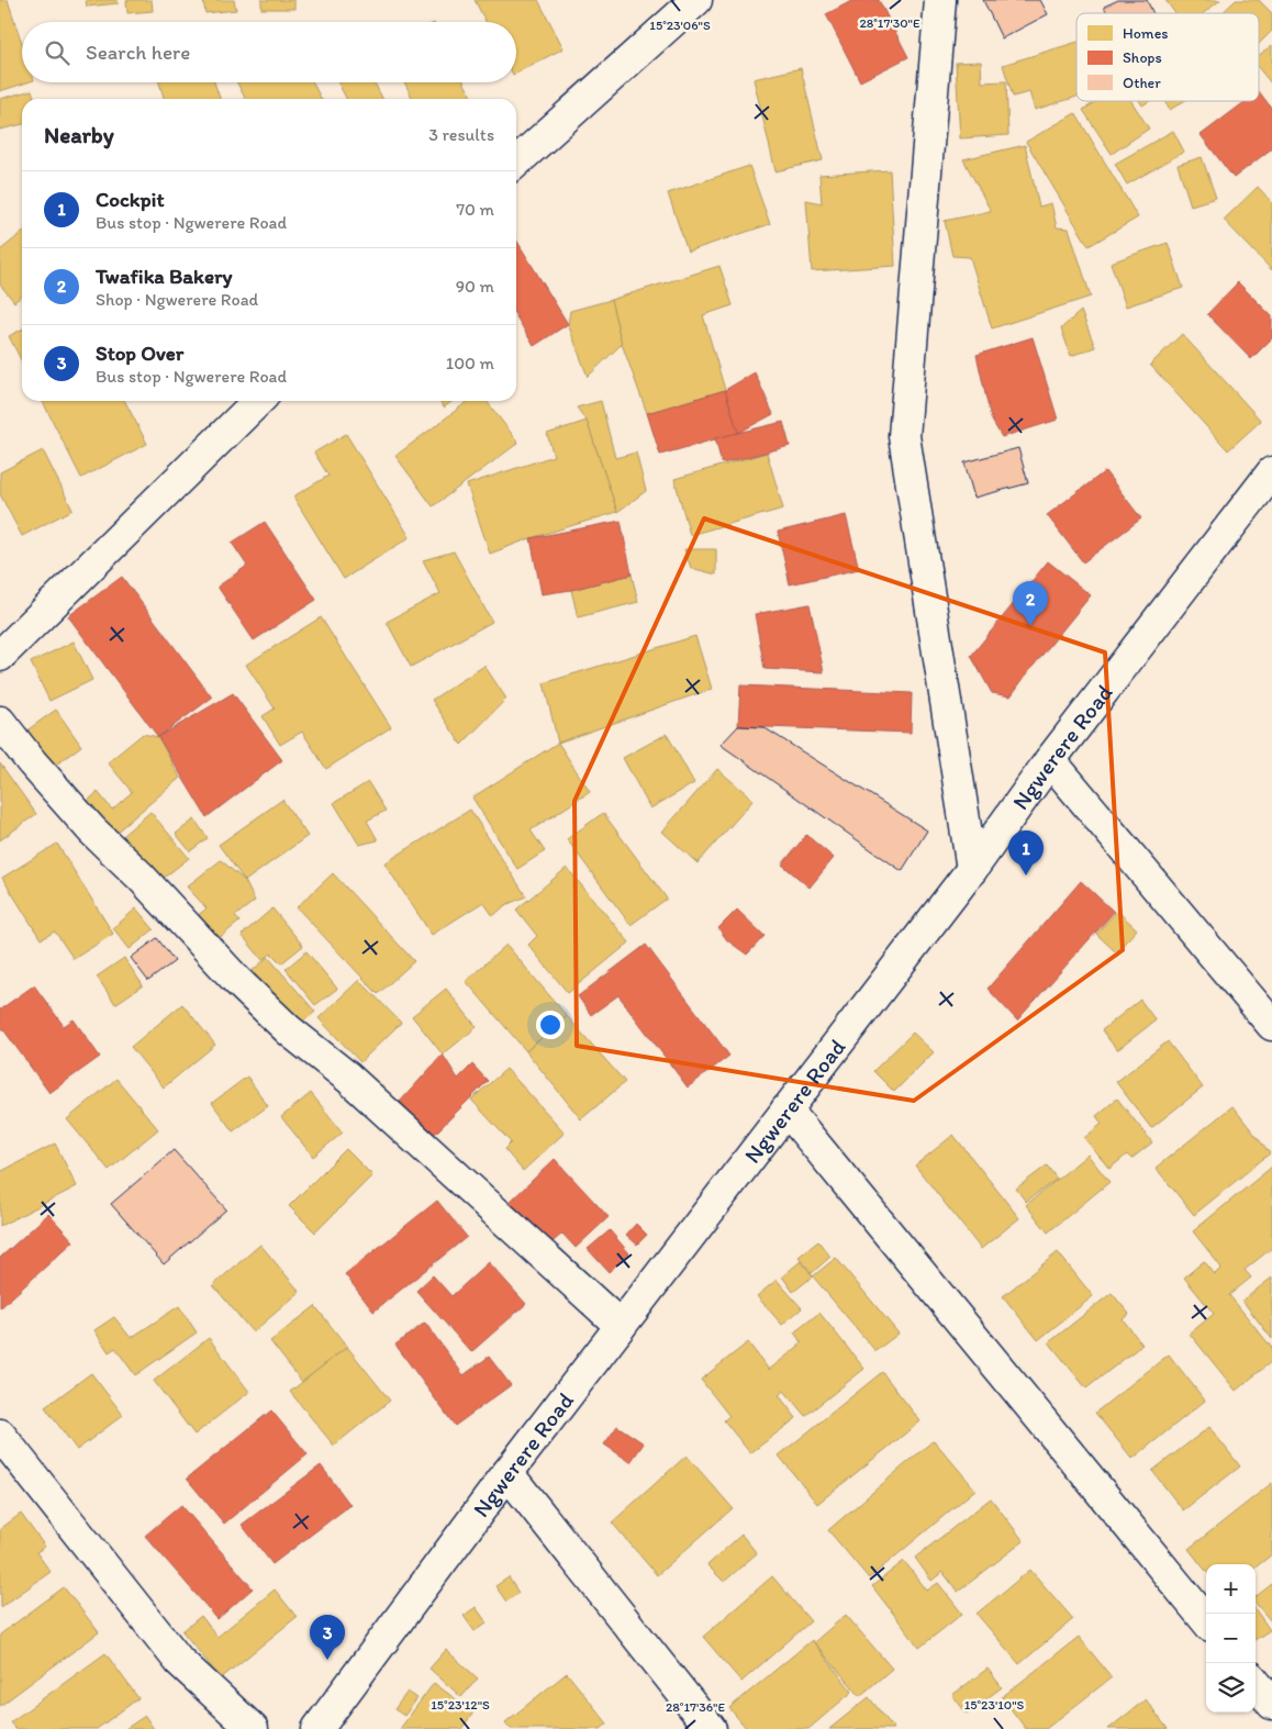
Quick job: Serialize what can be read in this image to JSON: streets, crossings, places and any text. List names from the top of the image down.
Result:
{
  "streets": {
    "street": ["Ngwerere Road"]
  },
  "legend": ["Homes", "Shops", "Other"],
  "page": {
    "search": "Search here",
    "heading": ["Nearby", "3 results"],
    "list": [
      {
        "mark": "1",
        "name": "Cockpit",
        "note": "Bus stop · Ngwerere Road",
        "value": "70 m"
      },
      {
        "mark": "2",
        "name": "Twafika Bakery",
        "note": "Shop · Ngwerere Road",
        "value": "90 m"
      },
      {
        "mark": "3",
        "name": "Stop Over",
        "note": "Bus stop · Ngwerere Road",
        "value": "100 m"
      }
    ],
    "pins": ["2", "1", "3"],
    "map_buttons": ["+", "−"]
  },
  "coordinates": [
    "28°17'30\"E",
    "15°23'06\"S",
    "15°23'12\"S",
    "15°23'10\"S",
    "28°17'36\"E"
  ]
}
